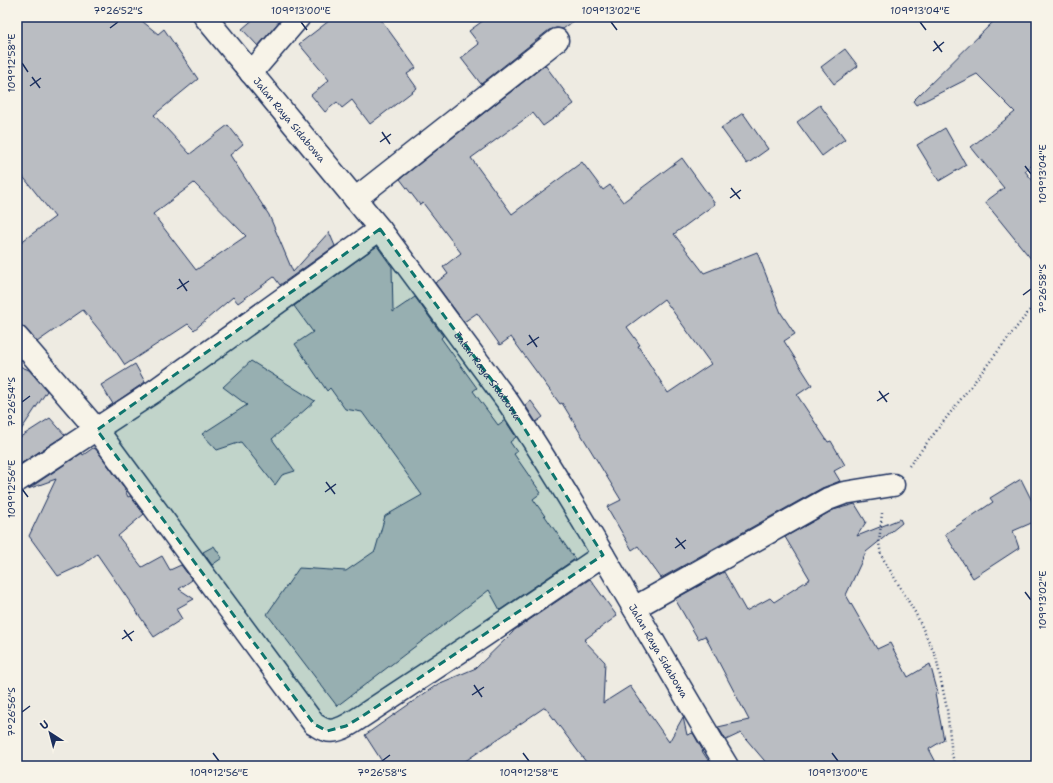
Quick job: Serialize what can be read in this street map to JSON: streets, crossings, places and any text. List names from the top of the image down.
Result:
{
  "streets": {
    "main road": ["Jalan Raya Sidabowa"]
  },
  "north": "top left",
  "coordinates": [
    "7°26'52\"S",
    "109°13'00\"E",
    "109°13'02\"E",
    "109°13'04\"E",
    "109°12'58\"E",
    "7°26'58\"S",
    "7°26'54\"S",
    "109°12'56\"E",
    "7°26'56\"S"
  ]
}
